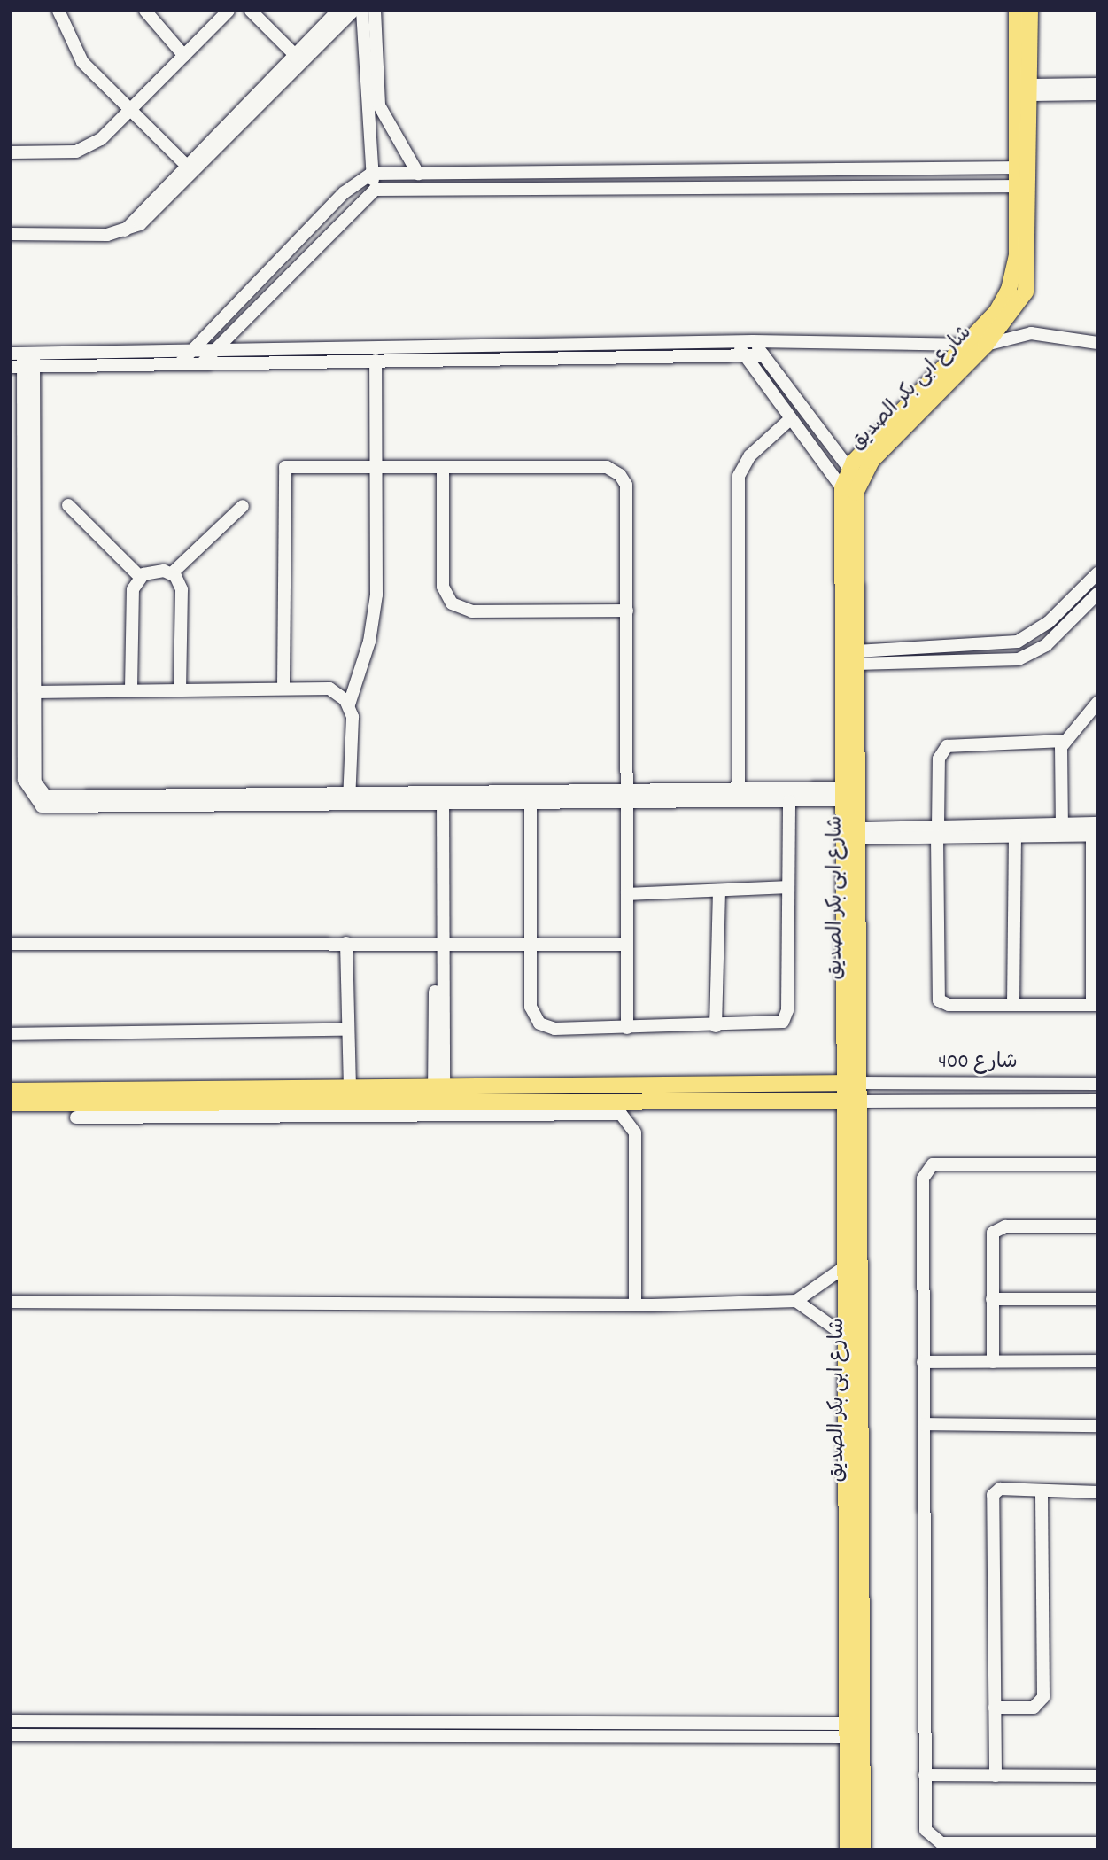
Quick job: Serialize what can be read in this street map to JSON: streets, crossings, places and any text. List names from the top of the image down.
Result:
{
  "streets": {
    "main road": ["شارع ابى بكر الصديق"],
    "street": ["شارع 400"]
  },
  "crossings": [
    ["شارع ابى بكر الصديق", "شارع 400"]
  ]
}
